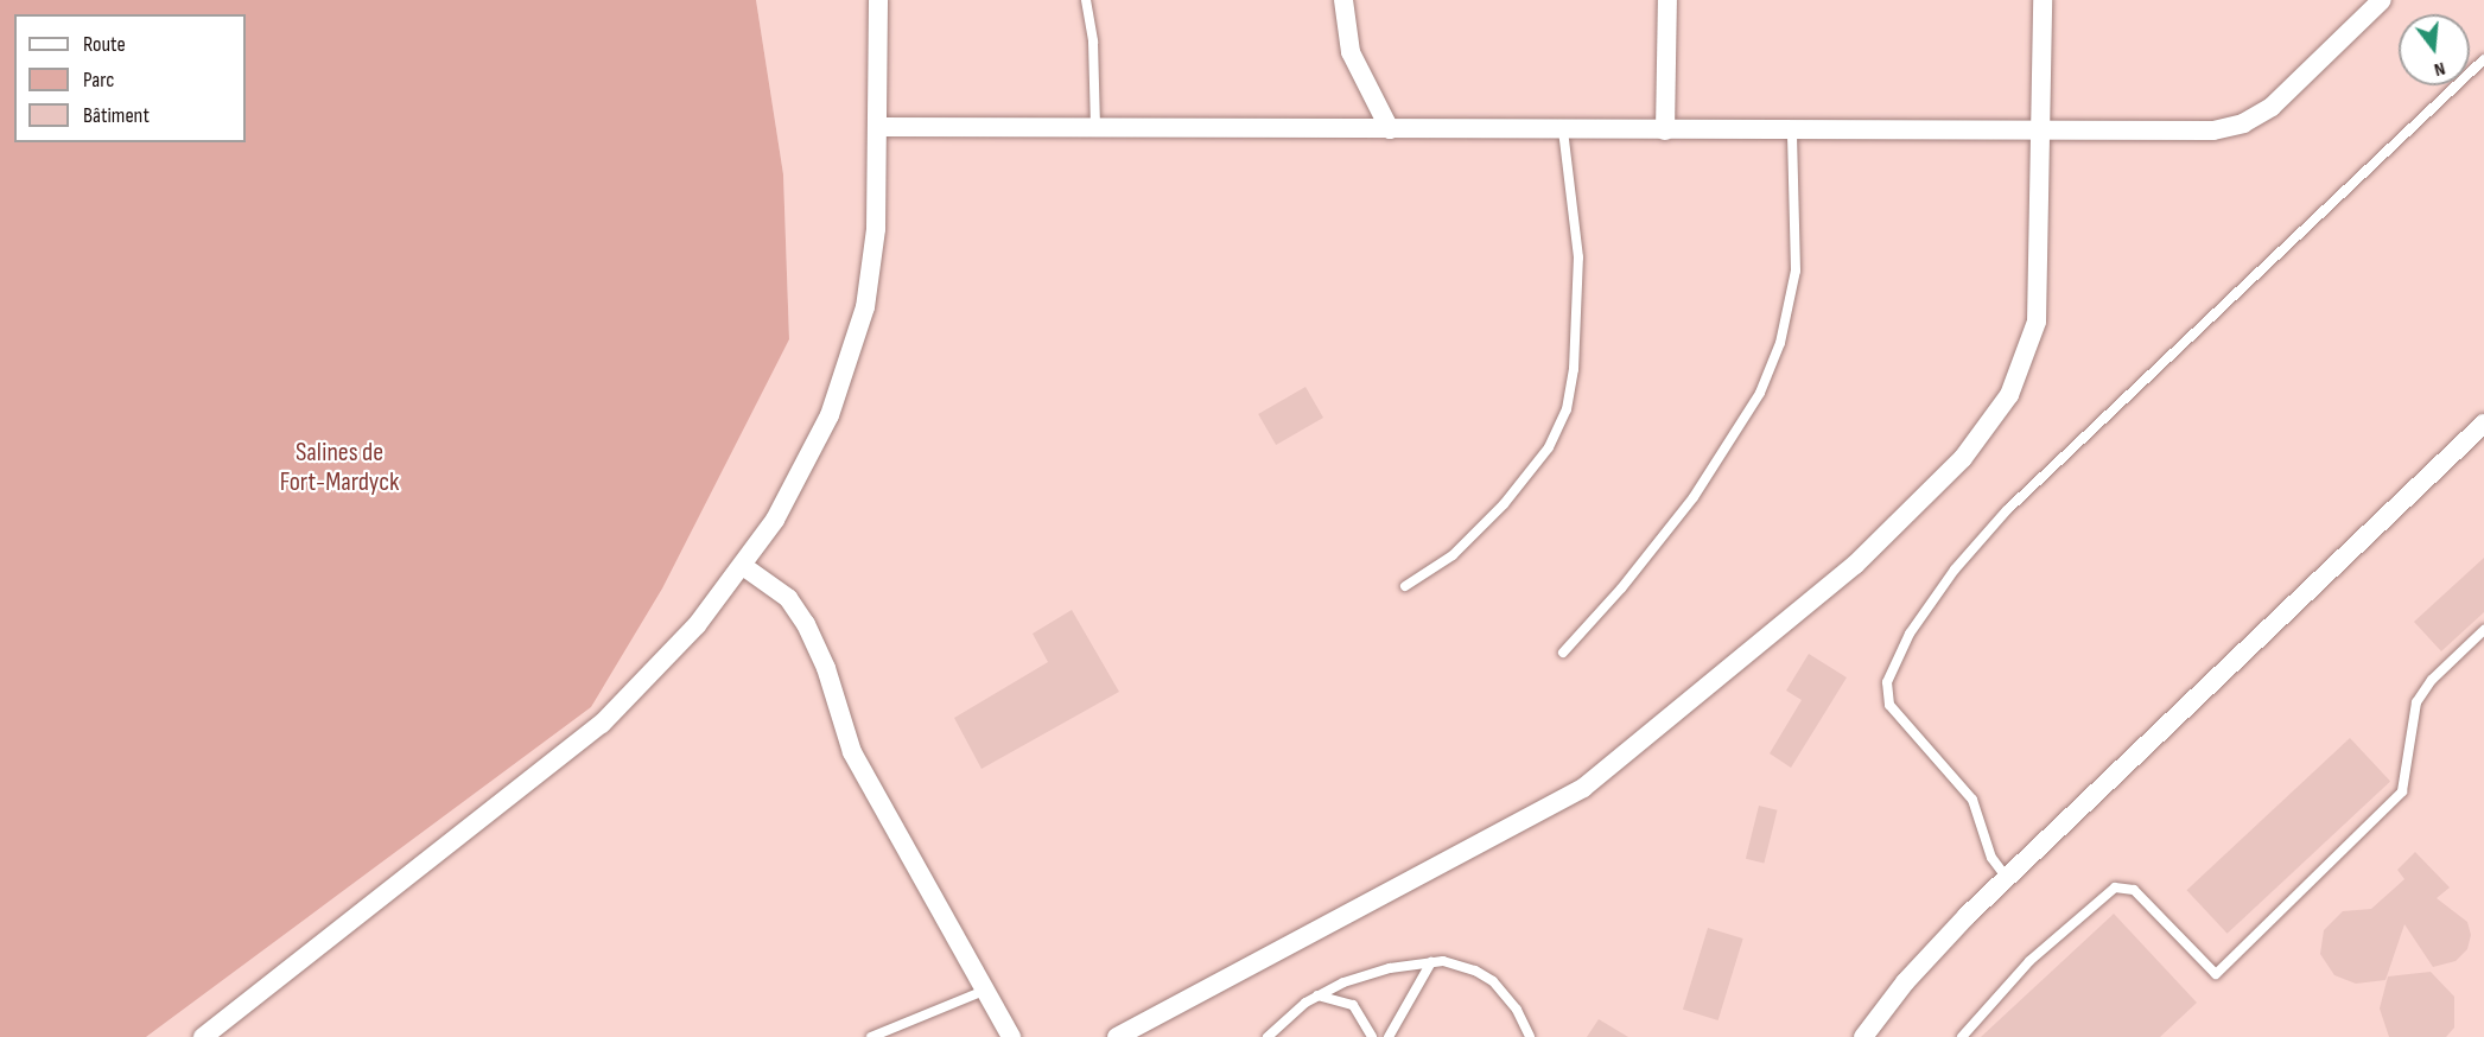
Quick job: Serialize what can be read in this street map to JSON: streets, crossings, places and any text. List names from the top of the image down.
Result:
{
  "parks": ["Salines de Fort-Mardyck"],
  "legend": ["Route", "Parc", "Bâtiment"],
  "north": "bottom"
}
